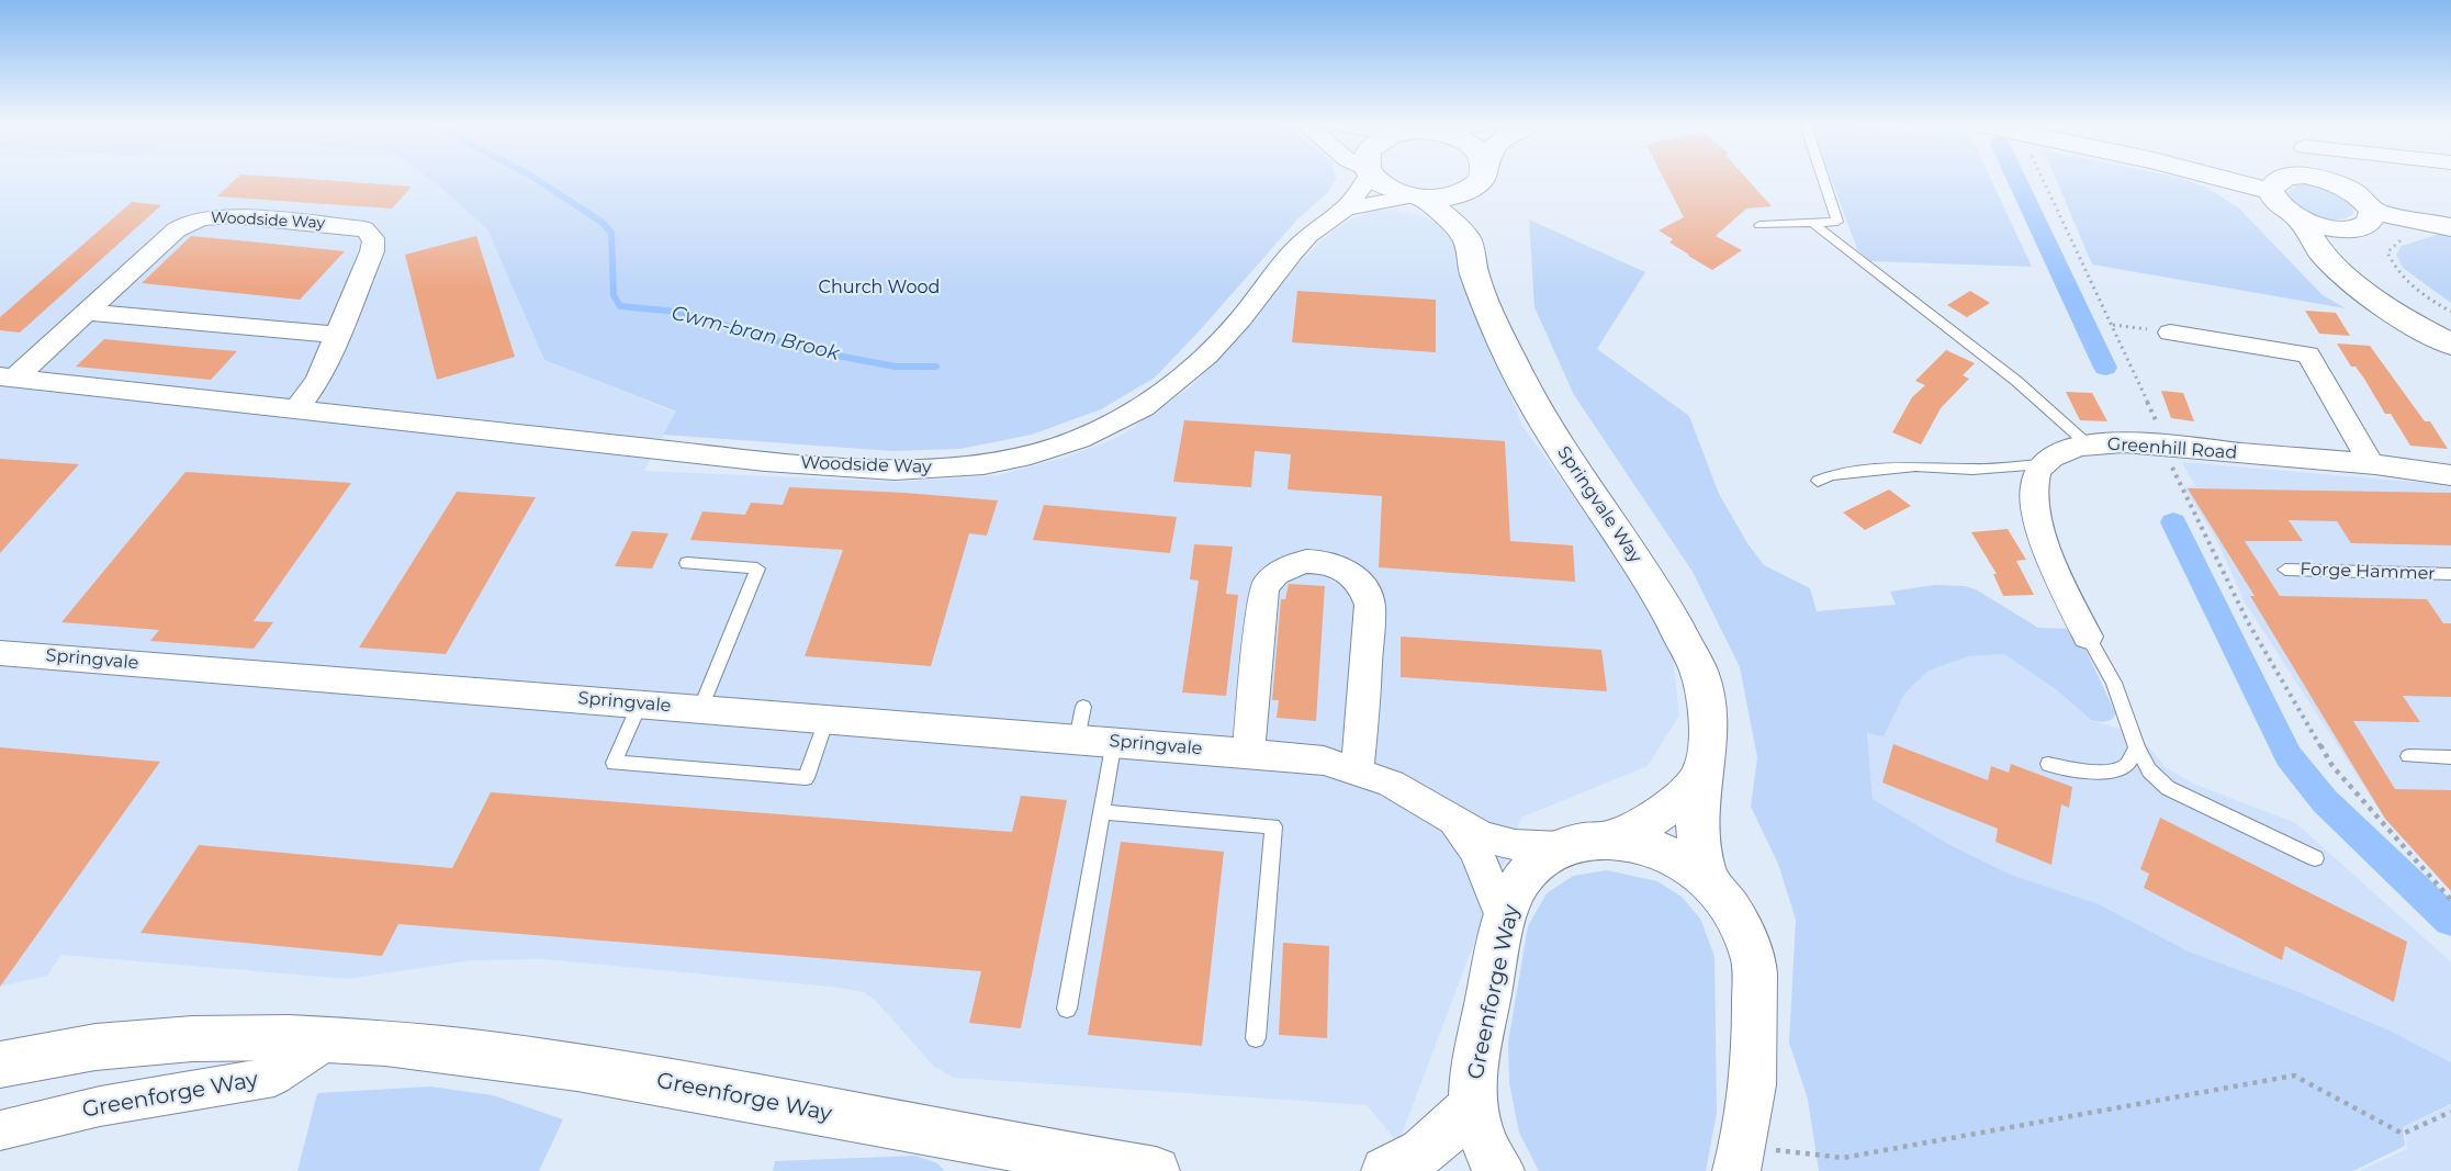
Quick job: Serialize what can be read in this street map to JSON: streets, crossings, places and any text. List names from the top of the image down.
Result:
{
  "streets": {
    "street": [
      "Woodside Way",
      "Greenhill Road",
      "Springvale Way",
      "Springvale",
      "Greenforge Way"
    ],
    "lane": ["Forge Hammer"]
  },
  "crossings": [
    ["Springvale Way", "Greenforge Way"],
    ["Springvale", "Greenforge Way"]
  ],
  "water": ["Cwm-bran Brook"],
  "parks": ["Church Wood"]
}
